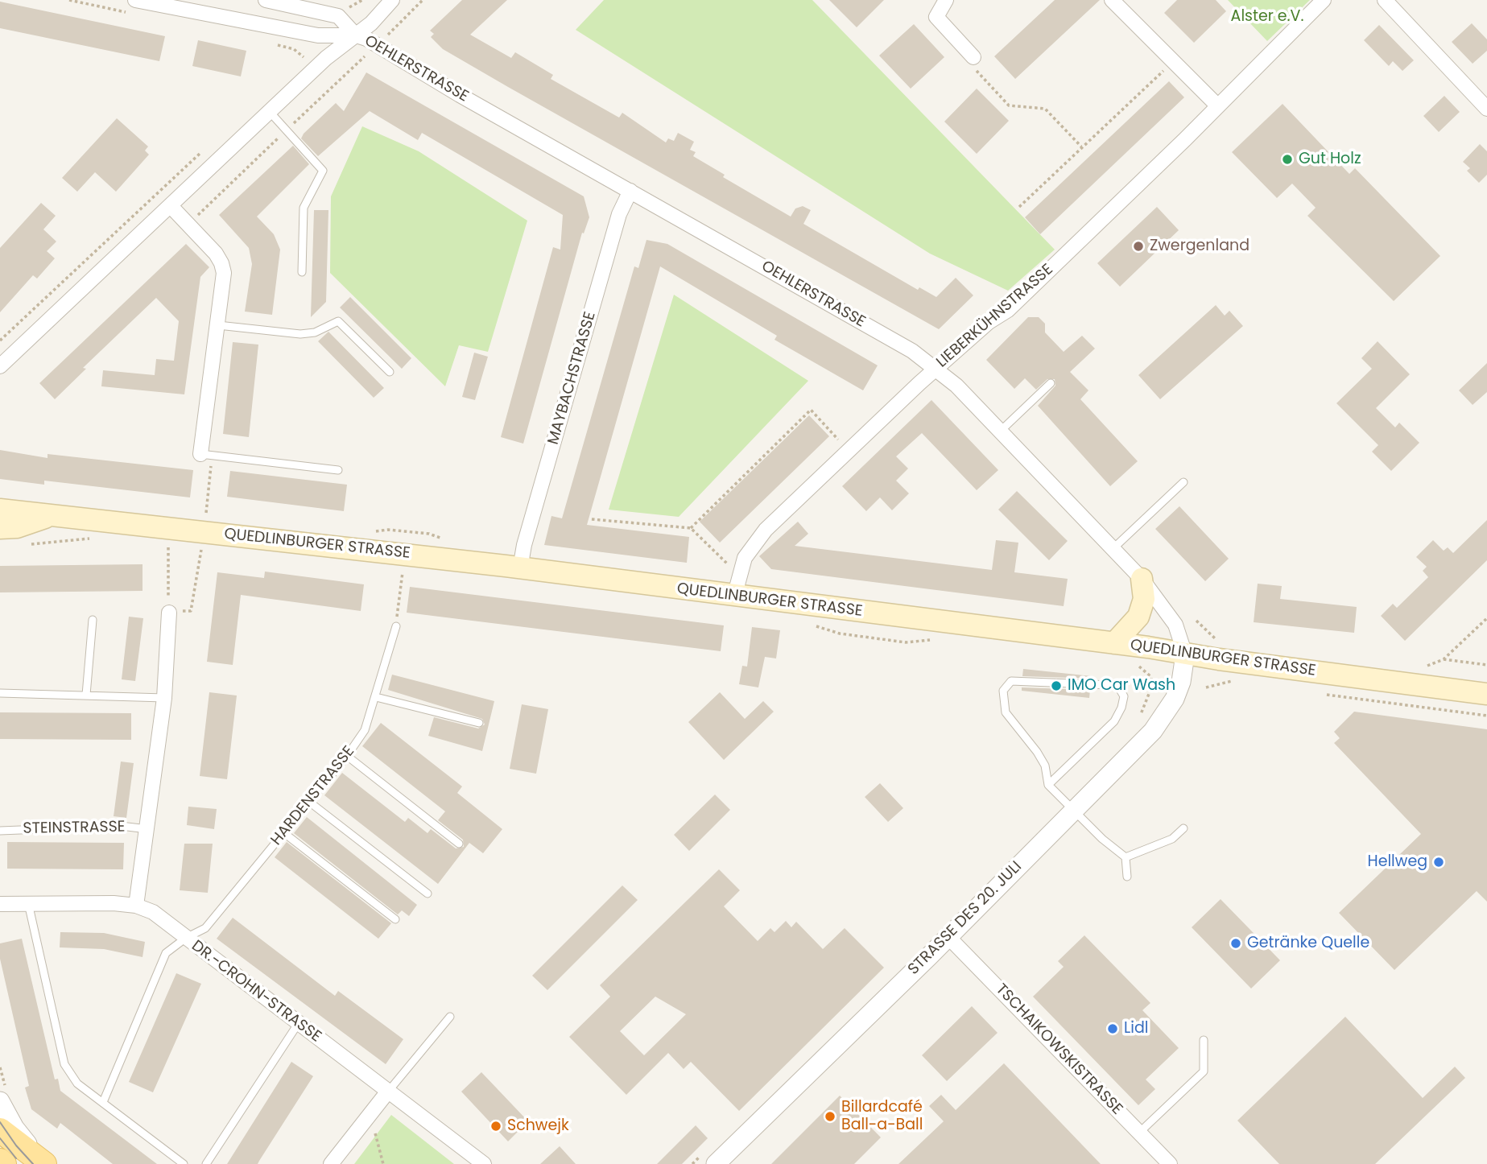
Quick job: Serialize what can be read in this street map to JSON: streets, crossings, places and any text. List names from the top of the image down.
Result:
{
  "streets": {
    "main road": ["QUEDLINBURGER STRASSE"],
    "street": [
      "OEHLERSTRASSE",
      "LIEBERKÜHNSTRASSE",
      "MAYBACHSTRASSE",
      "STEINSTRASSE",
      "STRASSE DES 20. JULI",
      "DR.-CROHN-STRASSE",
      "TSCHAIKOWSKISTRASSE"
    ],
    "lane": ["HARDENSTRASSE"]
  },
  "crossings": [
    ["OEHLERSTRASSE", "LIEBERKÜHNSTRASSE"],
    ["OEHLERSTRASSE", "MAYBACHSTRASSE"],
    ["OEHLERSTRASSE", "QUEDLINBURGER STRASSE"],
    ["OEHLERSTRASSE", "STRASSE DES 20. JULI"],
    ["LIEBERKÜHNSTRASSE", "QUEDLINBURGER STRASSE"],
    ["MAYBACHSTRASSE", "QUEDLINBURGER STRASSE"],
    ["QUEDLINBURGER STRASSE", "STRASSE DES 20. JULI"],
    ["HARDENSTRASSE", "DR.-CROHN-STRASSE"],
    ["STEINSTRASSE", "DR.-CROHN-STRASSE"],
    ["STRASSE DES 20. JULI", "TSCHAIKOWSKISTRASSE"]
  ],
  "parks": ["Alster e.V."],
  "places": [
    "Gut Holz",
    "Zwergenland",
    "IMO Car Wash",
    "Hellweg",
    "Getränke Quelle",
    "Lidl",
    "Billardcafé Ball-a-Ball",
    "Schwejk"
  ]
}
